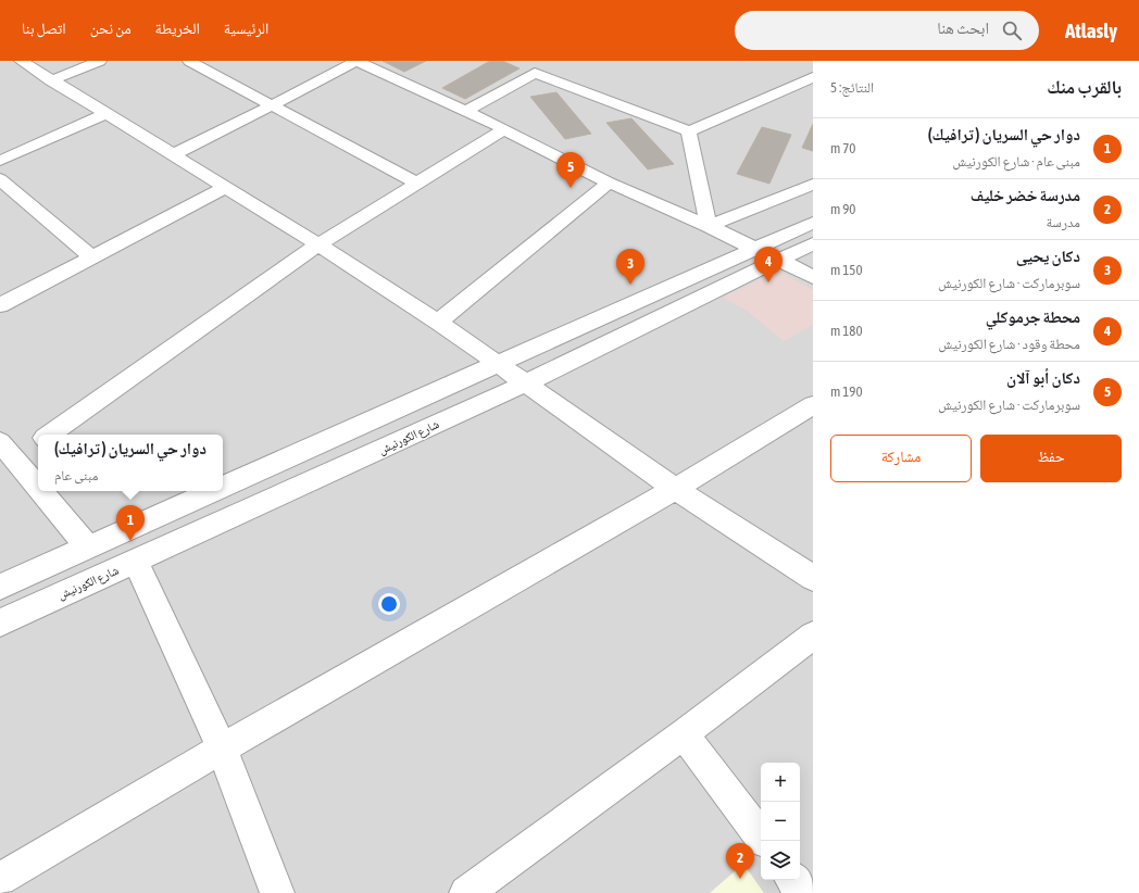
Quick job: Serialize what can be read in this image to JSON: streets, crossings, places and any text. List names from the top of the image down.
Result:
{
  "streets": {
    "street": ["شارع الكورنيش"]
  },
  "page": {
    "header": "Atlasly",
    "search": "ابحث هنا",
    "nav": [
      "الرئيسية",
      "الخريطة",
      "من نحن",
      "اتصل بنا"
    ],
    "heading": ["بالقرب منك", "النتائج: 5"],
    "list": [
      {
        "mark": "1",
        "name": "دوار حي السريان ( ترافيك)",
        "note": "مبنى عام · شارع الكورنيش",
        "value": "70 m"
      },
      {
        "mark": "2",
        "name": "مدرسة خضر خليف",
        "note": "مدرسة",
        "value": "90 m"
      },
      {
        "mark": "3",
        "name": "دكان يحيى",
        "note": "سوبرماركت · شارع الكورنيش",
        "value": "150 m"
      },
      {
        "mark": "4",
        "name": "محطة جرموكلي",
        "note": "محطة وقود · شارع الكورنيش",
        "value": "180 m"
      },
      {
        "mark": "5",
        "name": "دكان أبو آلان",
        "note": "سوبرماركت · شارع الكورنيش",
        "value": "190 m"
      }
    ],
    "pins": [
      "5",
      "4",
      "3",
      "1",
      "2"
    ],
    "buttons": ["حفظ", "مشاركة"],
    "popup": ["دوار حي السريان ( ترافيك)", "مبنى عام"],
    "map_buttons": ["+", "−"]
  }
}
